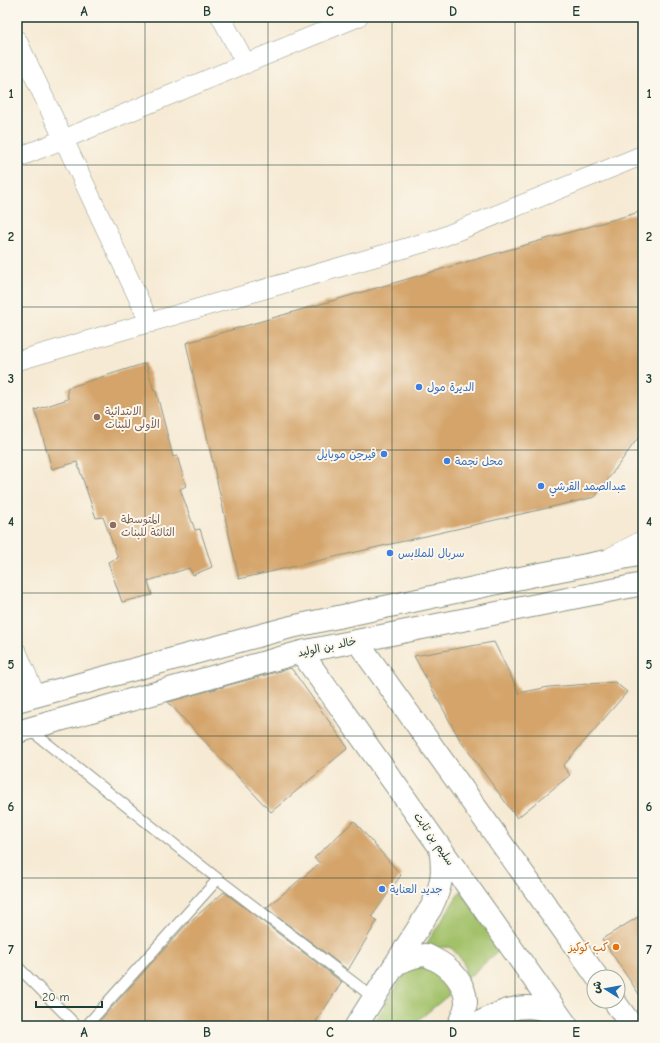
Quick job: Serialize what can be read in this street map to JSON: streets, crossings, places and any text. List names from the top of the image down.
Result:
{
  "streets": {
    "street": ["خالد بن الوليد", "سليم بن ثابت"]
  },
  "crossings": [
    ["خالد بن الوليد", "سليم بن ثابت"]
  ],
  "places": [
    "الديرة مول",
    "الابتدائية الأولى للبنات",
    "فيرجن موبايل",
    "محل نجمة",
    "عبدالصمد القرشي",
    "المتوسطة الثالثة للبنات",
    "سربال للملابس",
    "جديد العناية",
    "كب كوكيز"
  ],
  "scale_bar": "20 m",
  "north": "left",
  "grid": {
    "columns": [
      "A",
      "B",
      "C",
      "D",
      "E"
    ],
    "rows": [
      "1",
      "2",
      "3",
      "4",
      "5",
      "6",
      "7"
    ]
  }
}
